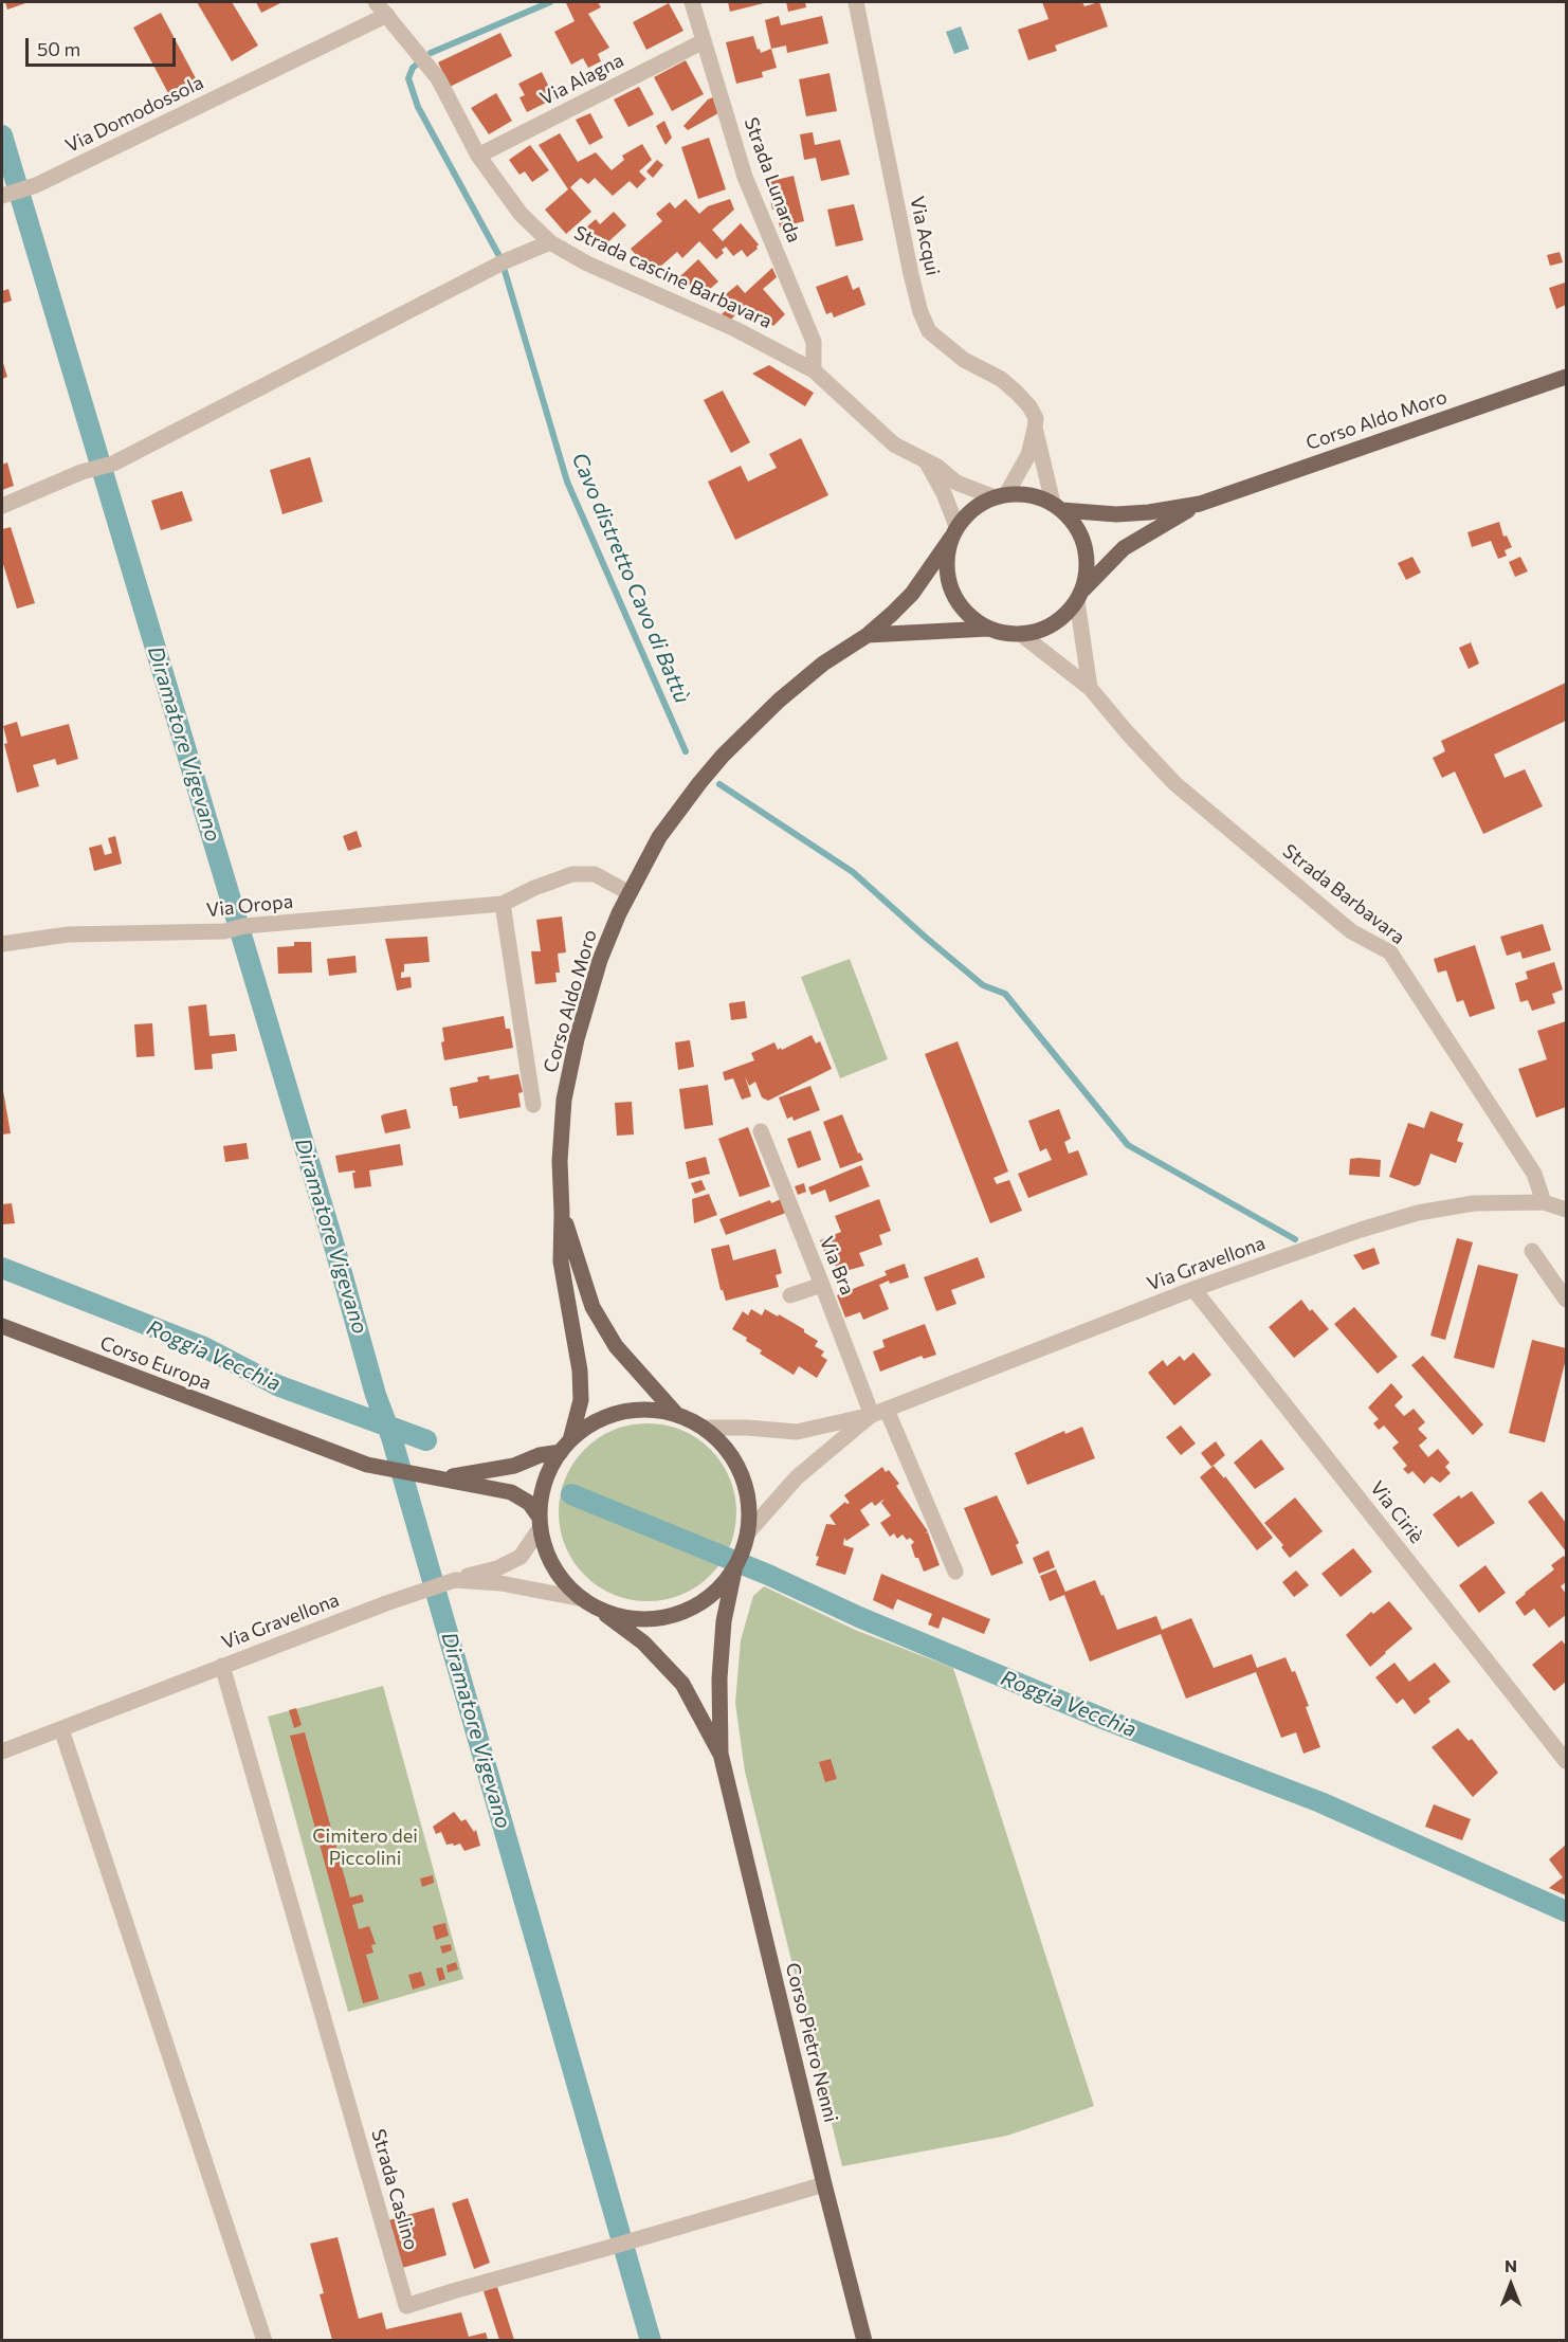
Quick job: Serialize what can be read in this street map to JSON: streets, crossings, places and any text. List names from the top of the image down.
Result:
{
  "streets": {
    "main road": ["Corso Aldo Moro", "Corso Europa", "Corso Pietro Nenni"],
    "street": [
      "Via Alagna",
      "Via Domodossola",
      "Strada Lunarda",
      "Via Acqui",
      "Strada cascine Barbavara",
      "Strada Barbavara",
      "Via Oropa",
      "Via Gravellona",
      "Via Bra",
      "Via Ciriè",
      "Strada Caslino"
    ]
  },
  "crossings": [
    ["Via Alagna", "Strada Lunarda"],
    ["Via Alagna", "Strada cascine Barbavara"],
    ["Via Domodossola", "Strada cascine Barbavara"],
    ["Strada Lunarda", "Strada cascine Barbavara"],
    ["Via Acqui", "Strada cascine Barbavara"],
    ["Via Acqui", "Corso Aldo Moro"],
    ["Via Acqui", "Strada Barbavara"],
    ["Strada cascine Barbavara", "Corso Aldo Moro"],
    ["Strada cascine Barbavara", "Strada Barbavara"],
    ["Corso Aldo Moro", "Strada Barbavara"],
    ["Corso Aldo Moro", "Via Oropa"],
    ["Corso Aldo Moro", "Via Gravellona"],
    ["Corso Aldo Moro", "Corso Europa"],
    ["Corso Aldo Moro", "Corso Pietro Nenni"],
    ["Strada Barbavara", "Via Gravellona"],
    ["Via Gravellona", "Via Bra"],
    ["Via Gravellona", "Corso Europa"],
    ["Via Gravellona", "Via Ciriè"],
    ["Via Gravellona", "Corso Pietro Nenni"],
    ["Via Gravellona", "Strada Caslino"],
    ["Corso Europa", "Corso Pietro Nenni"],
    ["Corso Pietro Nenni", "Strada Caslino"]
  ],
  "water": ["Cavo distretto Cavo di Battù", "Diramatore Vigevano", "Roggia Vecchia"],
  "parks": ["Cimitero dei Piccolini"],
  "scale_bar": "50 m",
  "north": "top"
}
